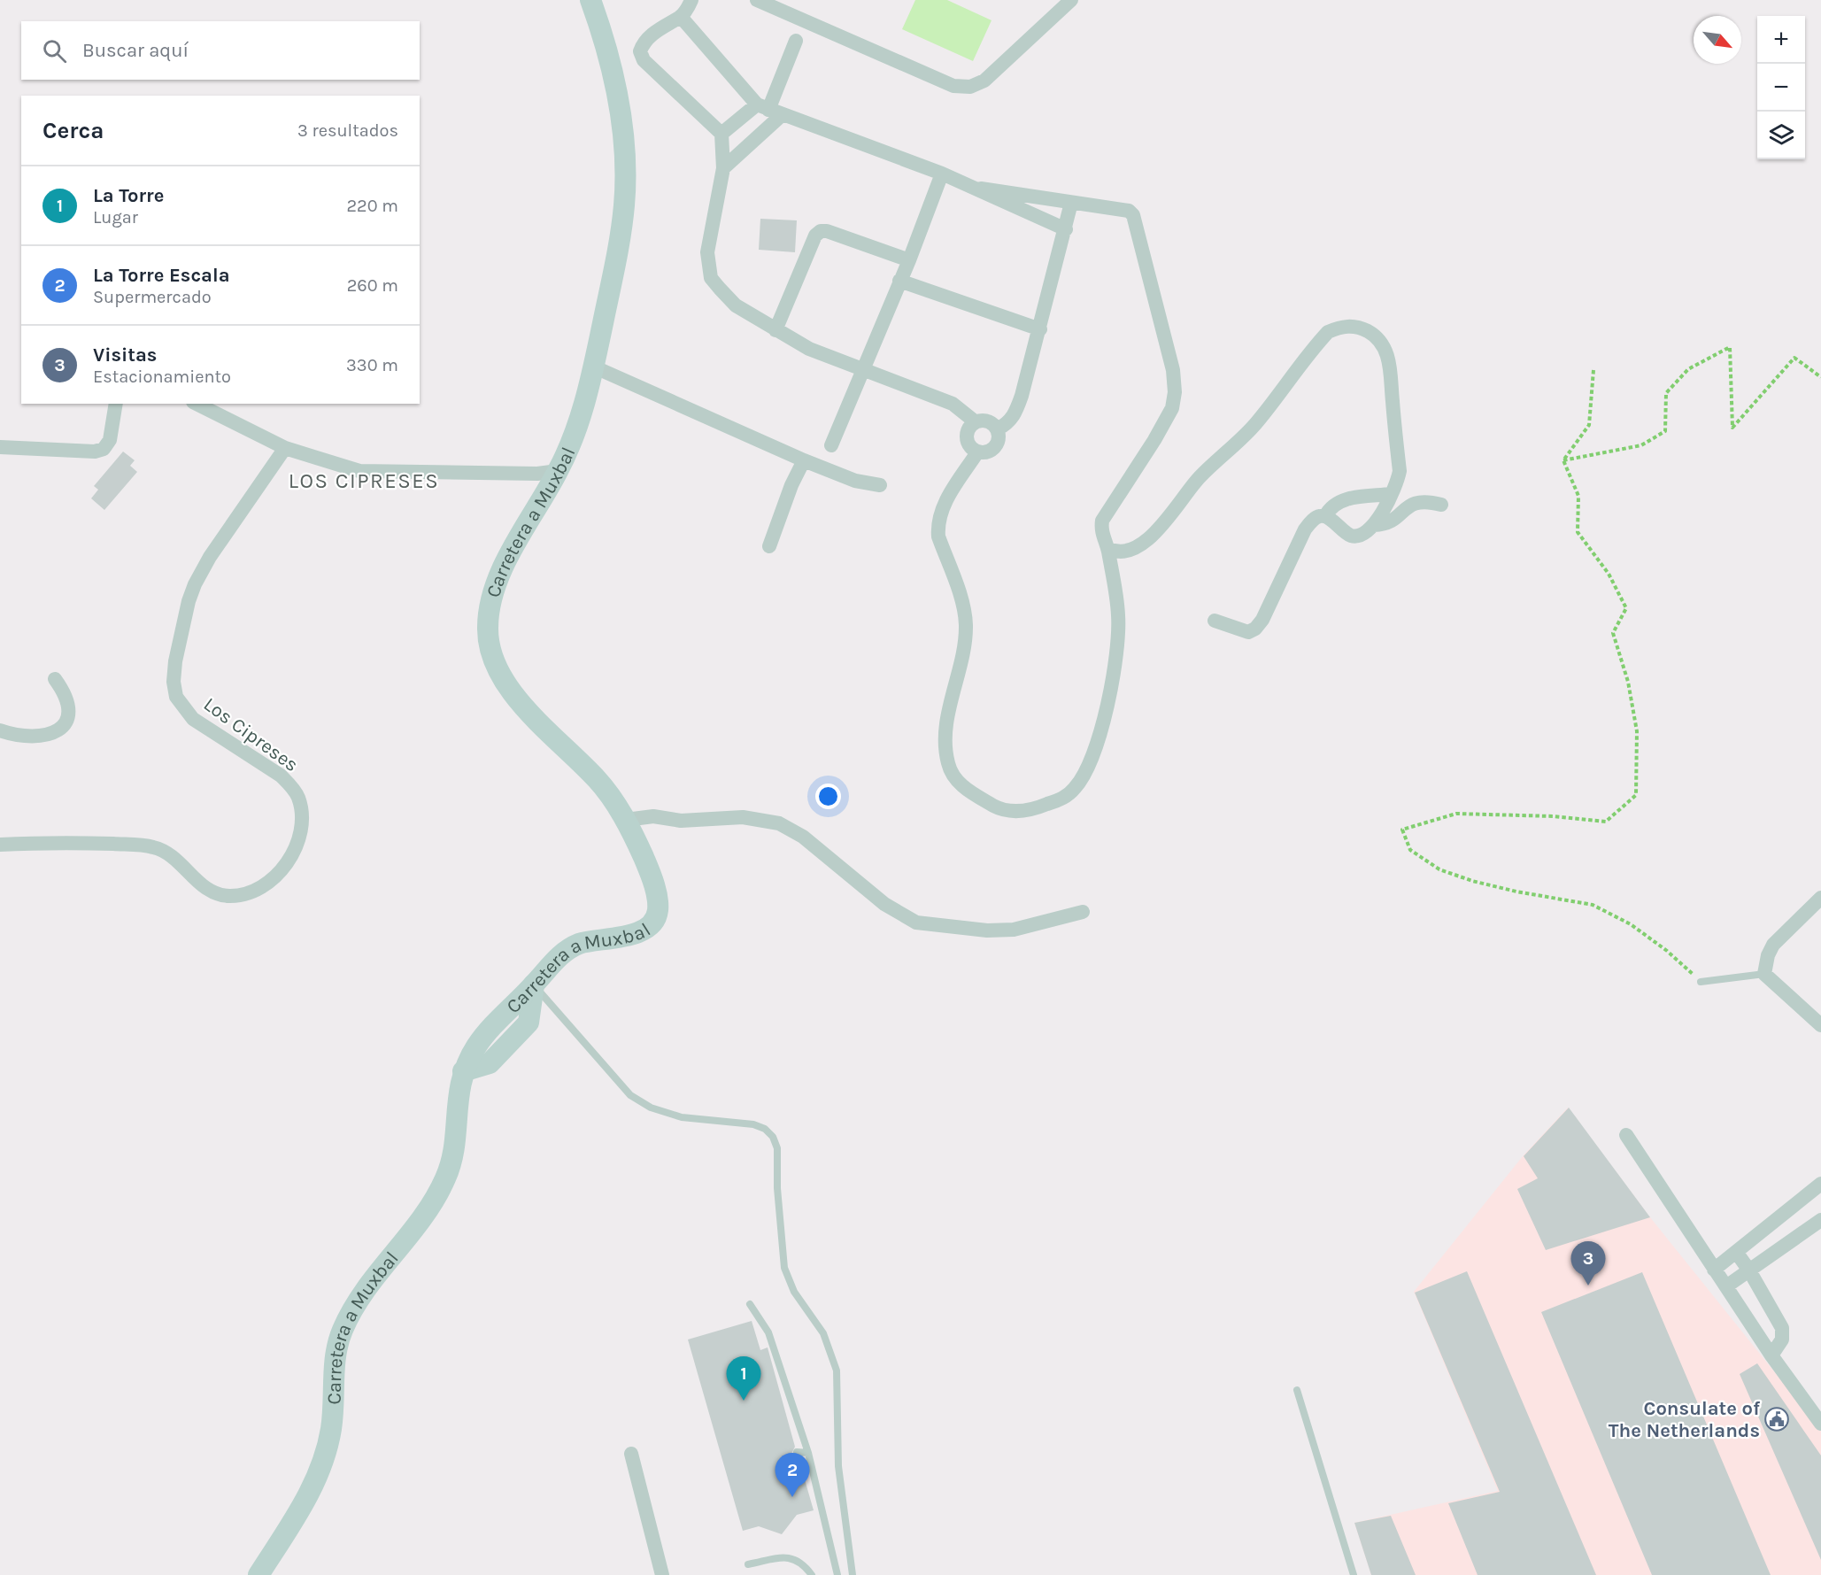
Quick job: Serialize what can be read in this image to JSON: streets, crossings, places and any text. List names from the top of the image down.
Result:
{
  "streets": {
    "street": ["Carretera a Muxbal", "Los Cipreses"]
  },
  "districts": ["LOS CIPRESES"],
  "places": {
    "public building": ["Consulate of The Netherlands"]
  },
  "north": "bottom right",
  "page": {
    "map_buttons": ["+", "−"],
    "search": "Buscar aquí",
    "heading": ["Cerca", "3 resultados"],
    "list": [
      {
        "mark": "1",
        "name": "La Torre",
        "note": "Lugar",
        "value": "220 m"
      },
      {
        "mark": "2",
        "name": "La Torre Escala",
        "note": "Supermercado",
        "value": "260 m"
      },
      {
        "mark": "3",
        "name": "Visitas",
        "note": "Estacionamiento",
        "value": "330 m"
      }
    ],
    "pins": ["3", "1", "2"]
  }
}
